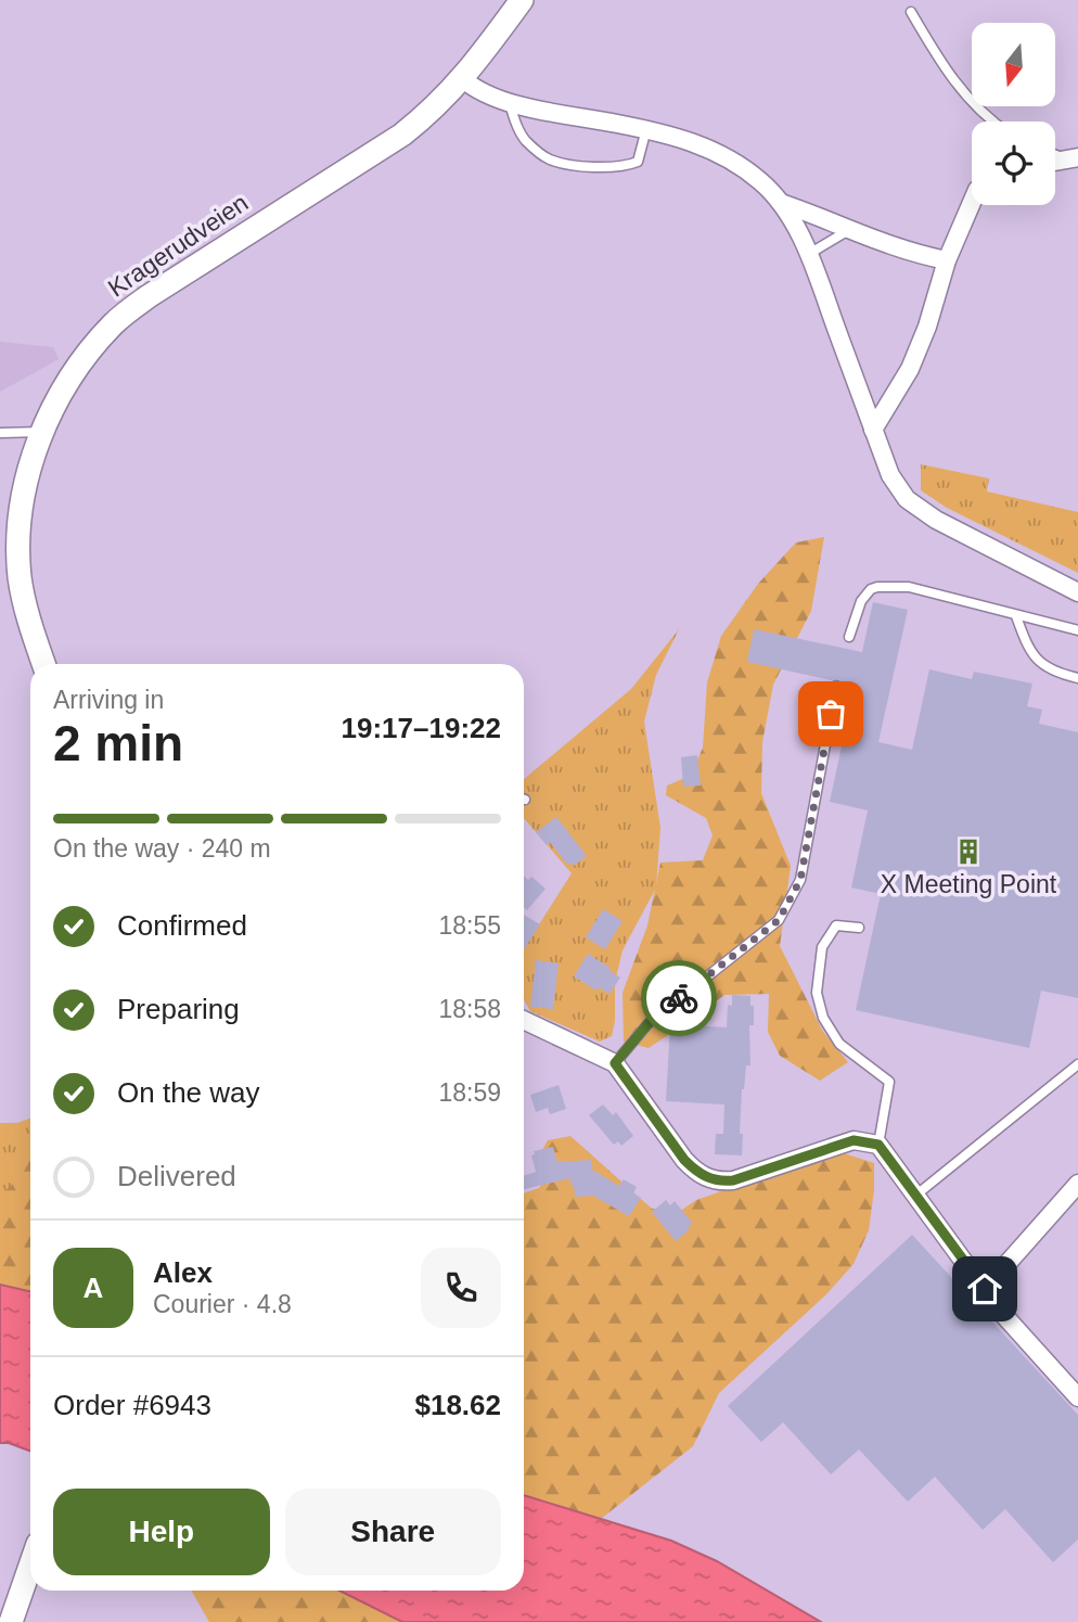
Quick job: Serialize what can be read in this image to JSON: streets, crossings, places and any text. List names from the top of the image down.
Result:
{
  "streets": {
    "main road": ["Kragerudveien"]
  },
  "places": {
    "building": ["X Meeting Point"]
  },
  "north": "bottom",
  "page": {
    "heading": ["2 min", "Arriving in", "19:17–19:22"],
    "panel": [
      "Alex",
      "Courier · 4.8",
      "Order #6943",
      "$18.62"
    ],
    "bar": "On the way · 240 m",
    "list": [
      ["Confirmed", "18:55"],
      ["Preparing", "18:58"],
      ["On the way", "18:59"],
      "Delivered"
    ],
    "round": "A",
    "buttons": ["Help", "Share"]
  }
}
